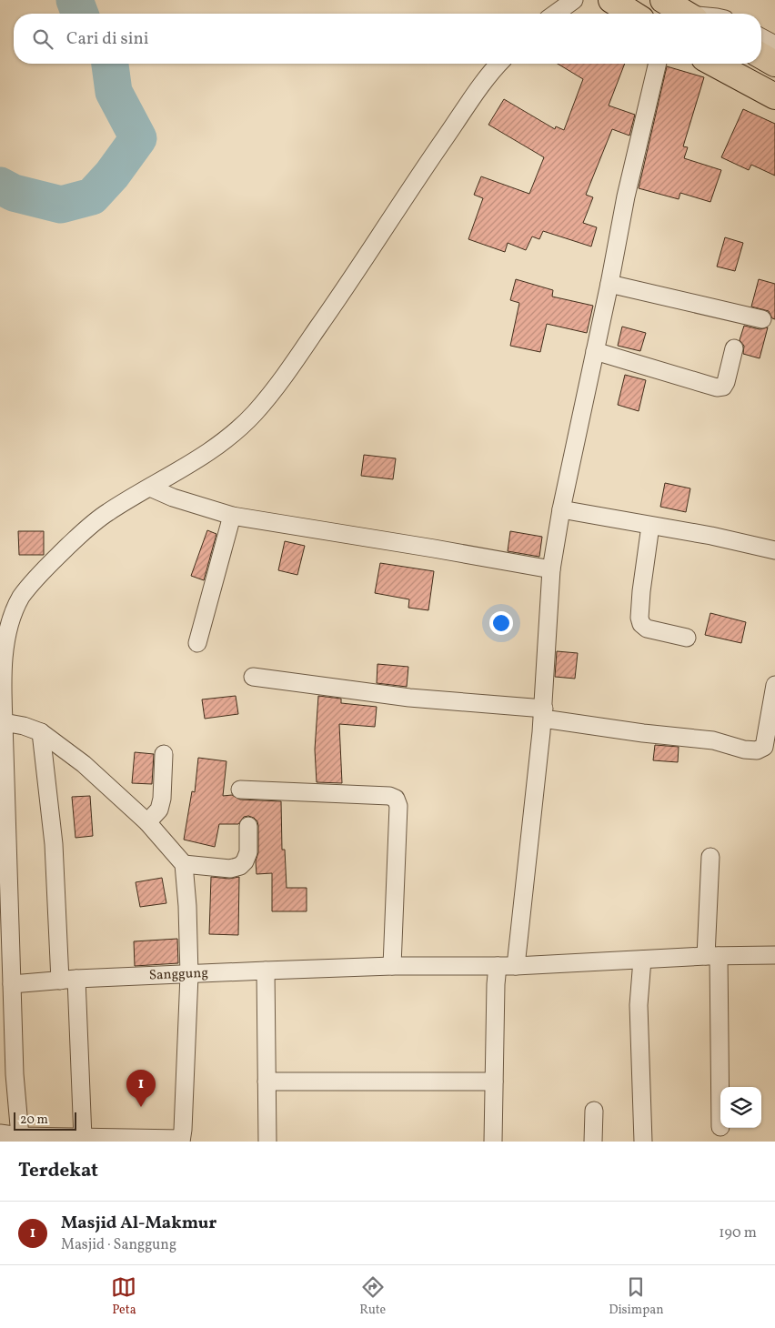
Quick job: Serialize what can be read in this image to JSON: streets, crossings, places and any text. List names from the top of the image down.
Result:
{
  "streets": {
    "street": ["Sanggung"]
  },
  "scale_bar": "20 m",
  "page": {
    "search": "Cari di sini",
    "pins": "1",
    "scale": "20 m",
    "heading": "Terdekat",
    "list": [
      {
        "mark": "1",
        "name": "Masjid Al-Makmur",
        "note": "Masjid · Sanggung",
        "value": "190 m"
      }
    ],
    "nav": ["Peta", "Rute", "Disimpan"]
  }
}
